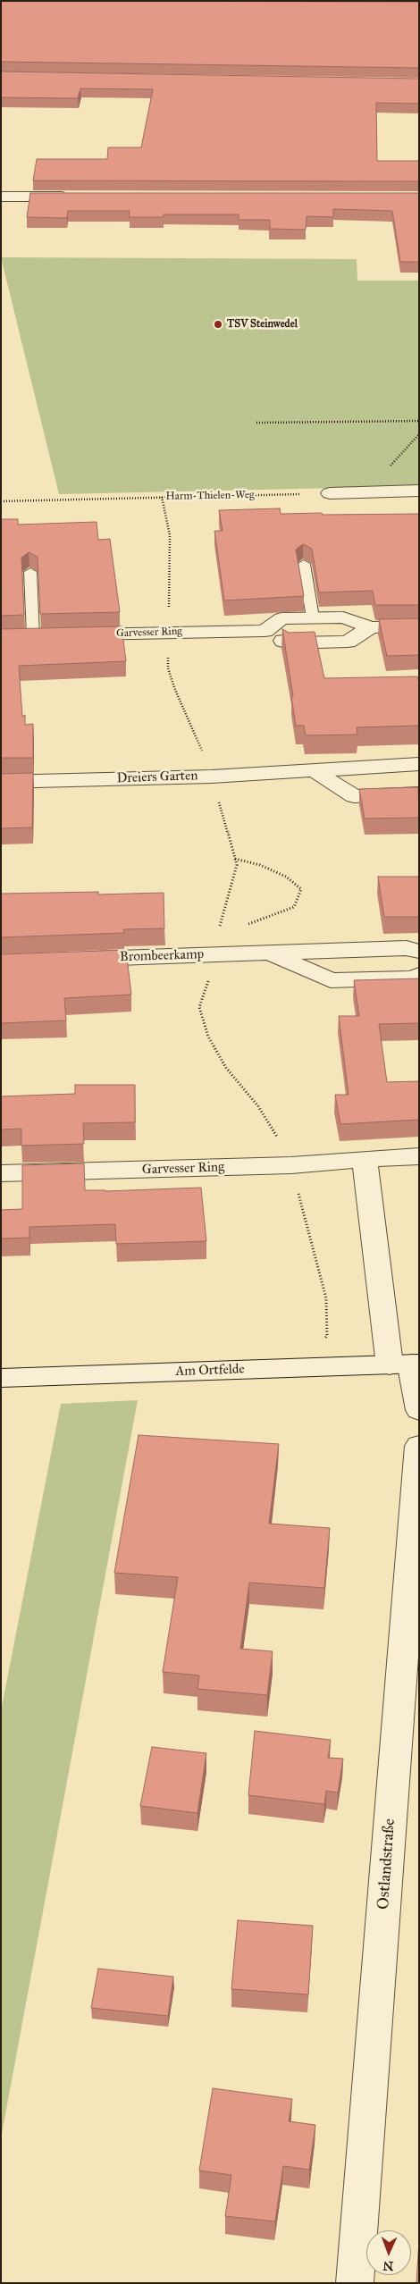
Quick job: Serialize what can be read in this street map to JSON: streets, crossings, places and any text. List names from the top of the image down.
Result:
{
  "streets": {
    "street": [
      "Garvesser Ring",
      "Dreiers Garten",
      "Brombeerkamp",
      "Am Ortfelde",
      "Ostlandstraße"
    ],
    "path": ["Harm-Thielen-Weg"]
  },
  "places": ["TSV Steinwedel"],
  "north": "bottom"
}
